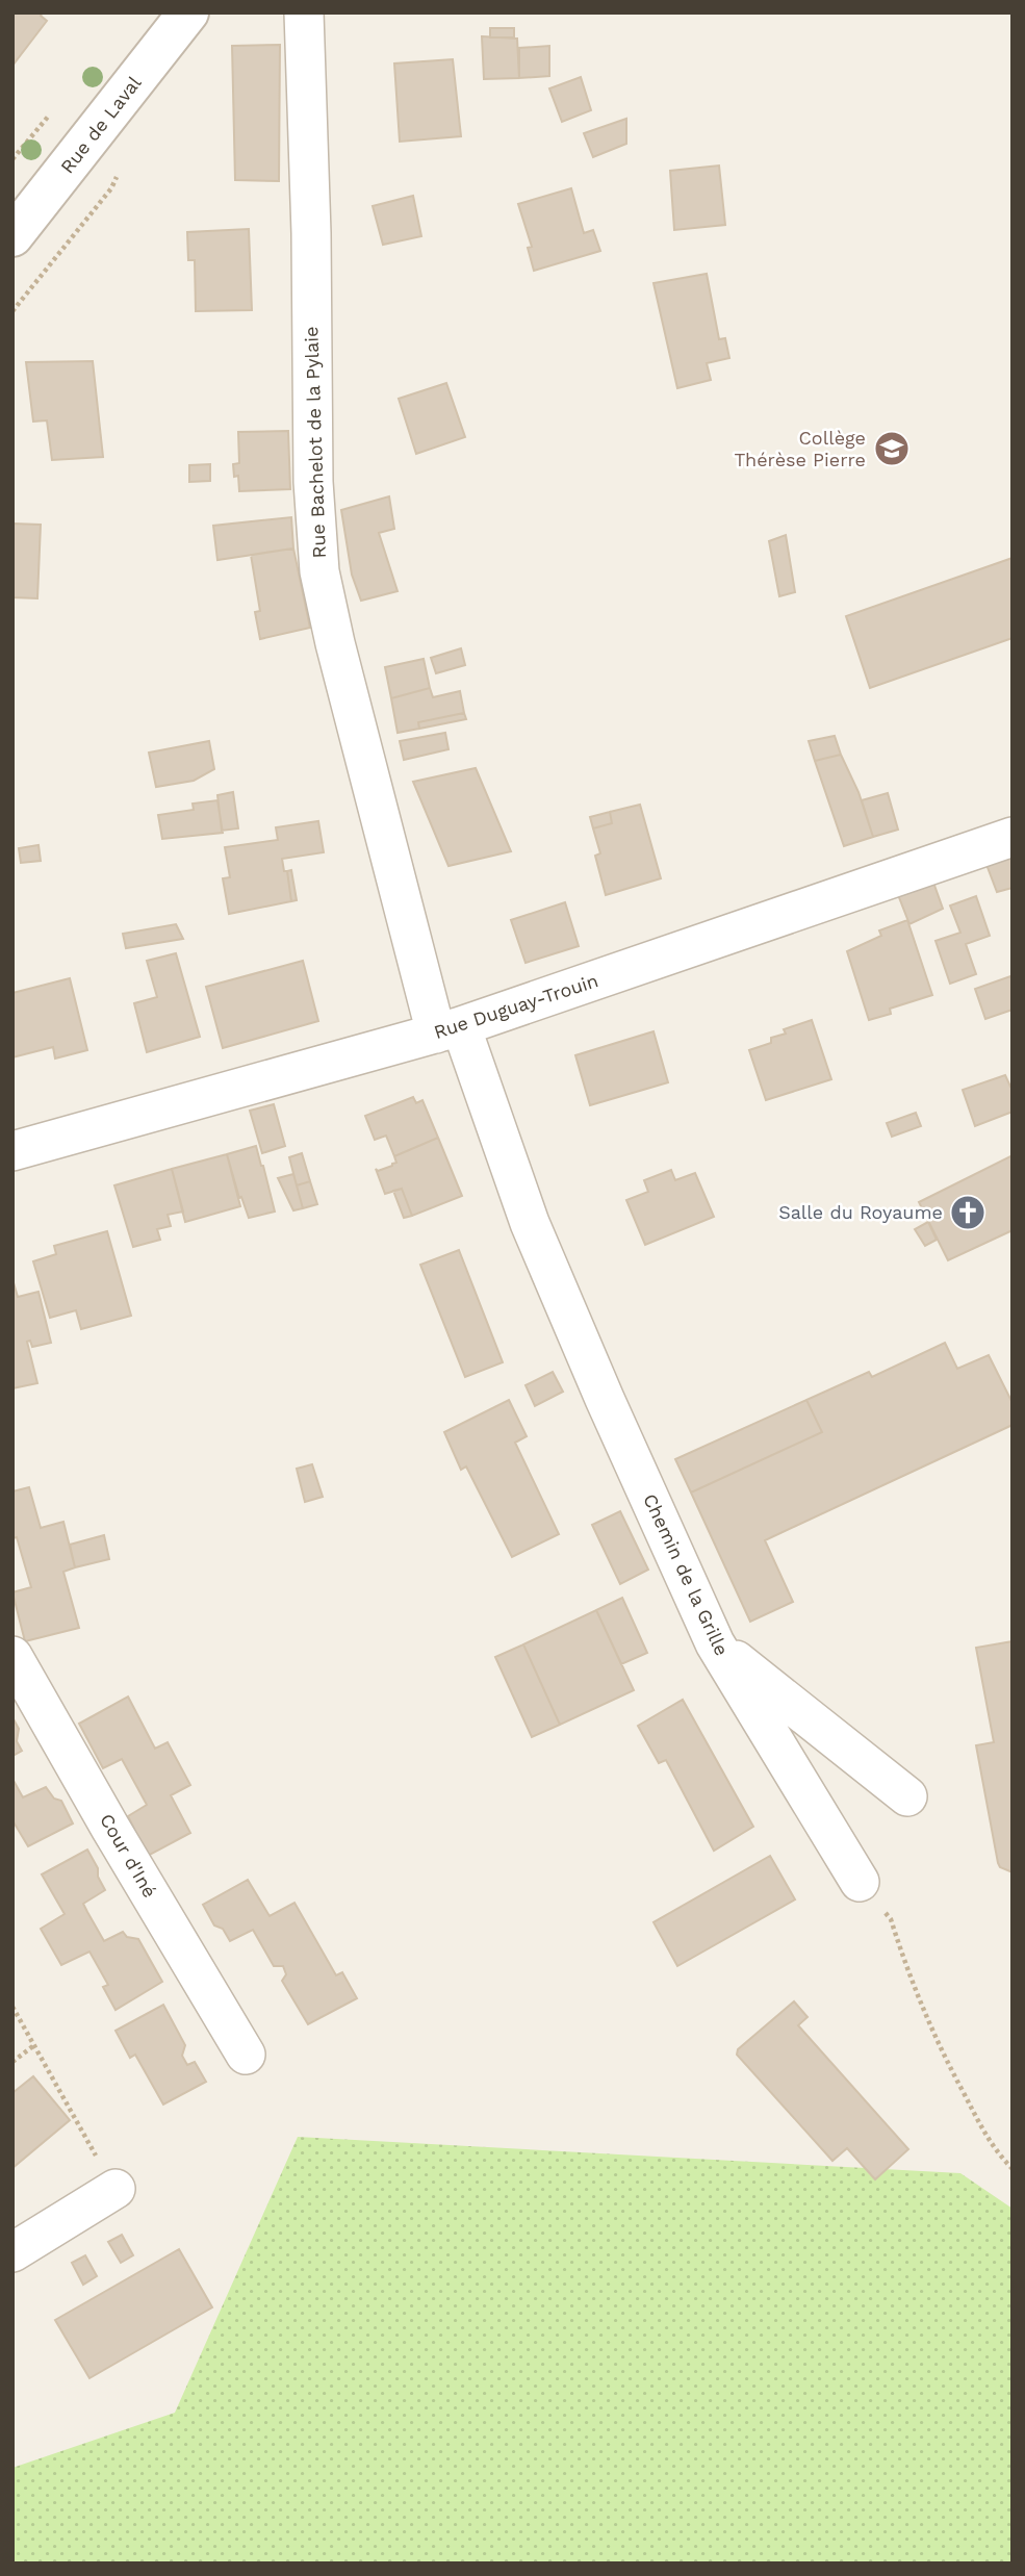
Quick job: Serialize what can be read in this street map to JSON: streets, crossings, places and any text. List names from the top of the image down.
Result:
{
  "streets": {
    "street": [
      "Rue de Laval",
      "Rue Bachelot de la Pylaie",
      "Rue Duguay-Trouin",
      "Chemin de la Grille",
      "Cour d'Iné"
    ]
  },
  "crossings": [
    ["Rue Bachelot de la Pylaie", "Rue Duguay-Trouin"],
    ["Rue Bachelot de la Pylaie", "Chemin de la Grille"],
    ["Rue Duguay-Trouin", "Chemin de la Grille"]
  ],
  "places": {
    "school or university": ["Collège Thérèse Pierre"],
    "church": ["Salle du Royaume"]
  }
}
